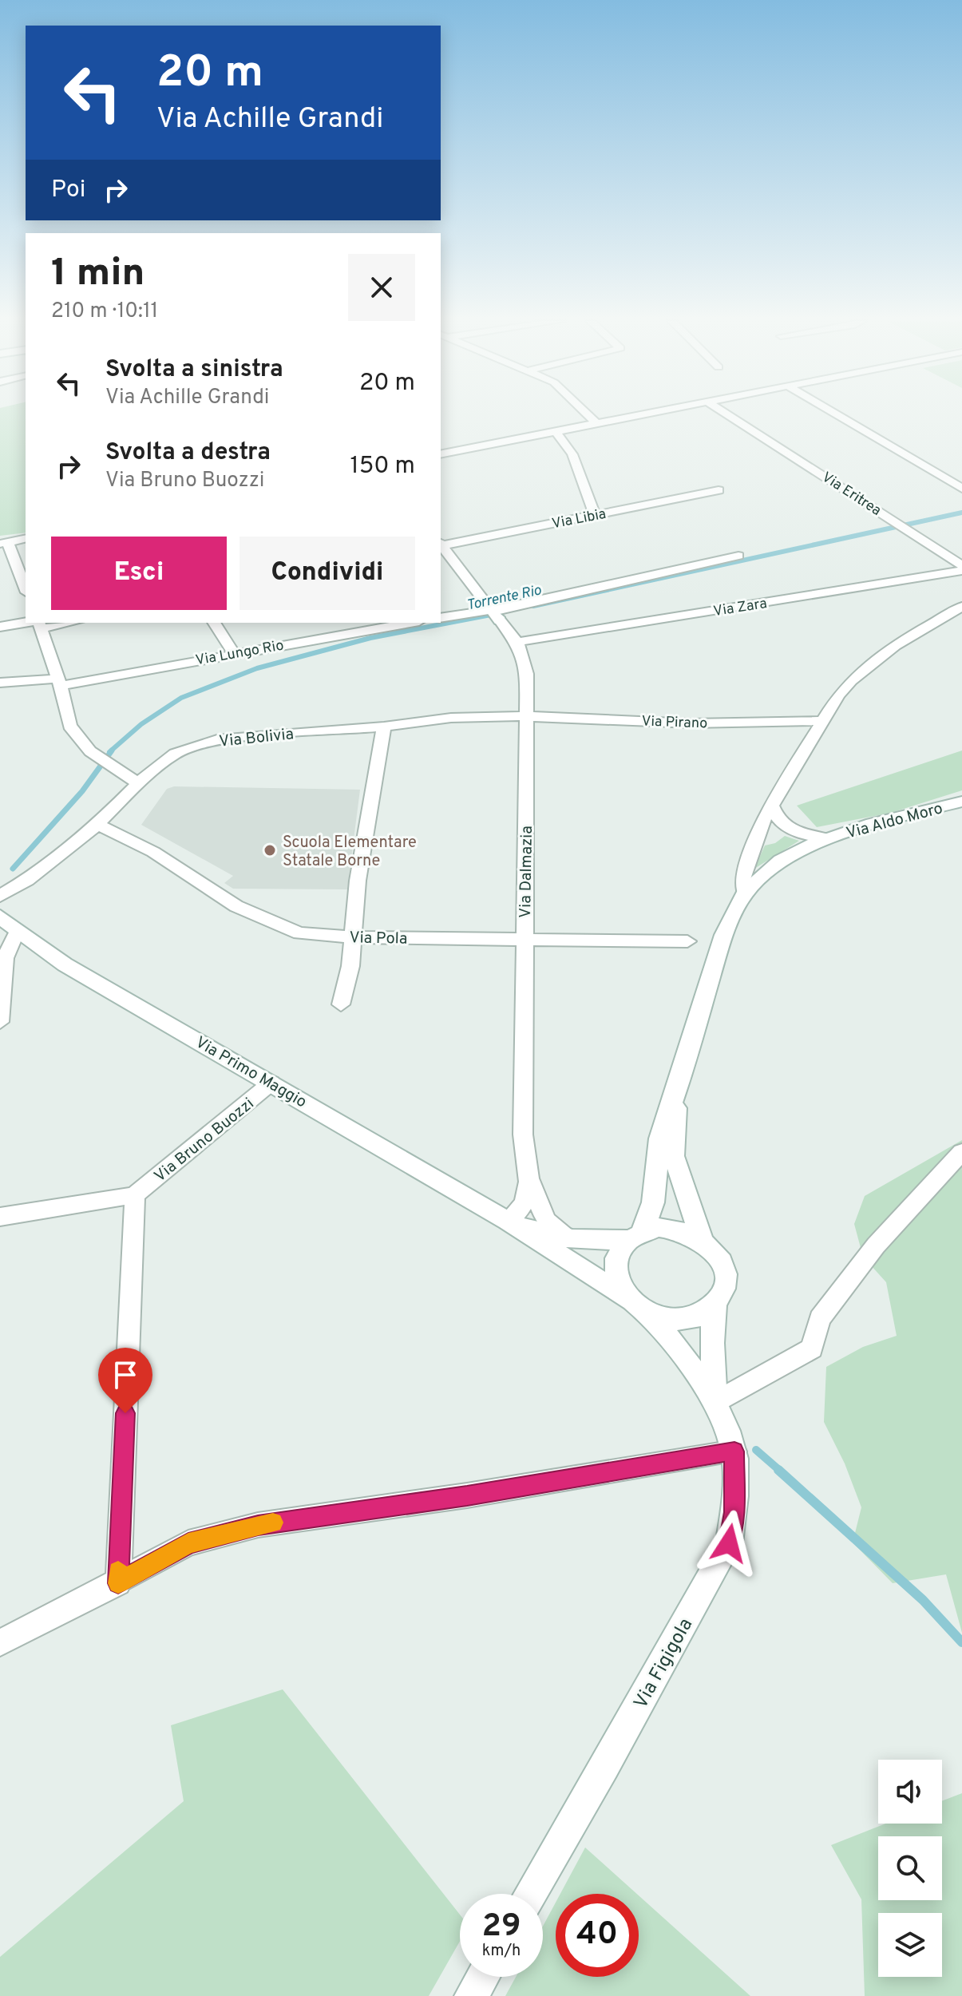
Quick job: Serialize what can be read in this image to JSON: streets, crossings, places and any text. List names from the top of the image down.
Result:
{
  "streets": {
    "street": [
      "Via Eritrea",
      "Via Libia",
      "Via Zara",
      "Via Lungo Rio",
      "Via Pirano",
      "Via Bolivia",
      "Via Aldo Moro",
      "Via Dalmazia",
      "Via Pola",
      "Via Primo Maggio",
      "Via Bruno Buozzi",
      "Via Figigola"
    ]
  },
  "crossings": [
    ["Via Zara", "Via Dalmazia"],
    ["Via Pirano", "Via Bolivia"],
    ["Via Pirano", "Via Dalmazia"],
    ["Via Bolivia", "Via Dalmazia"],
    ["Via Bolivia", "Via Pola"],
    ["Via Dalmazia", "Via Pola"],
    ["Via Dalmazia", "Via Primo Maggio"],
    ["Via Primo Maggio", "Via Bruno Buozzi"]
  ],
  "water": ["Torrente Rio"],
  "places": ["Scuola Elementare Statale Borne"],
  "page": {
    "turn": ["20 m", "Via Achille Grandi"],
    "then": "Poi",
    "heading": ["1 min", "210 m · 10:11"],
    "list": [
      {
        "name": "Svolta a sinistra",
        "note": "Via Achille Grandi",
        "value": "20 m"
      },
      {
        "name": "Svolta a destra",
        "note": "Via Bruno Buozzi",
        "value": "150 m"
      }
    ],
    "buttons": ["Esci", "Condividi"],
    "speed": "29 km/h",
    "limit": "40"
  }
}
